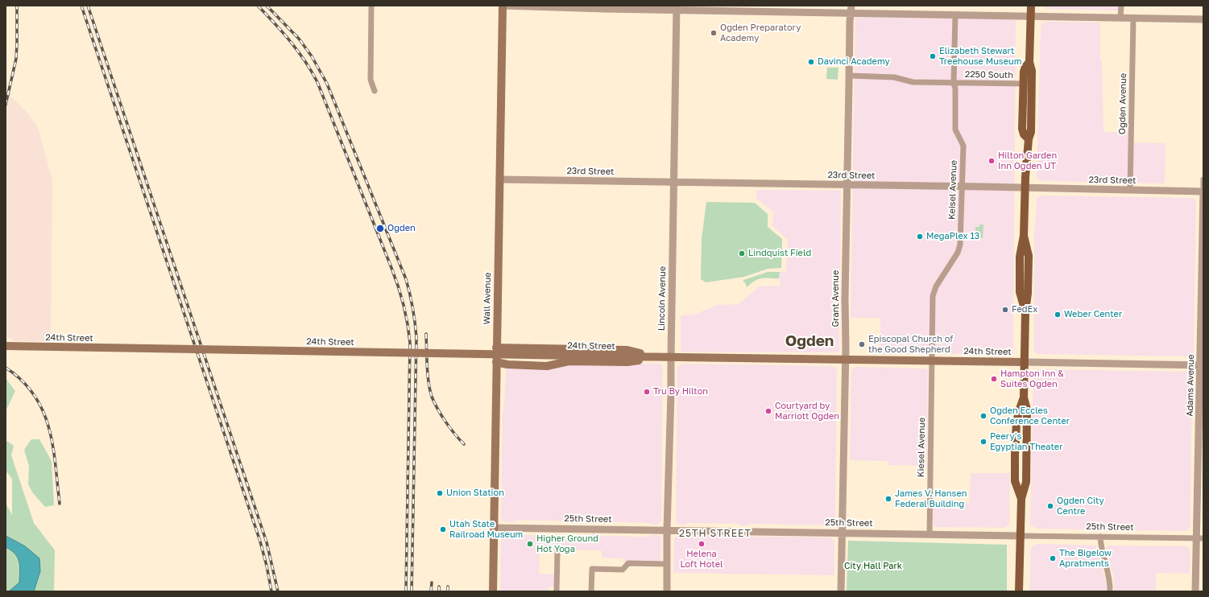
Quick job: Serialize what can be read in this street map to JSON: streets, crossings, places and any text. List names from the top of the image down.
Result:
{
  "streets": {
    "main road": ["Wall Avenue", "24th Street"],
    "street": [
      "2250 South",
      "Ogden Avenue",
      "23rd Street",
      "Keisel Avenue",
      "Lincoln Avenue",
      "Grant Avenue",
      "Adams Avenue",
      "Kiesel Avenue",
      "25th Street"
    ]
  },
  "crossings": [
    ["2250 South", "Keisel Avenue"],
    ["2250 South", "Grant Avenue"],
    ["Ogden Avenue", "23rd Street"],
    ["23rd Street", "Keisel Avenue"],
    ["23rd Street", "Wall Avenue"],
    ["23rd Street", "Lincoln Avenue"],
    ["23rd Street", "Grant Avenue"],
    ["23rd Street", "Adams Avenue"],
    ["Keisel Avenue", "24th Street"],
    ["Keisel Avenue", "Kiesel Avenue"],
    ["Wall Avenue", "24th Street"],
    ["Wall Avenue", "25th Street"],
    ["Lincoln Avenue", "24th Street"],
    ["Lincoln Avenue", "25th Street"],
    ["Grant Avenue", "24th Street"],
    ["Grant Avenue", "25th Street"],
    ["24th Street", "Adams Avenue"],
    ["24th Street", "Kiesel Avenue"],
    ["Adams Avenue", "25th Street"],
    ["Kiesel Avenue", "25th Street"]
  ],
  "districts": ["Ogden", "25TH STREET"],
  "parks": ["City Hall Park"],
  "places": [
    "Ogden Preparatory Academy",
    "Elizabeth Stewart Treehouse Museum",
    "Davinci Academy",
    "Hilton Garden Inn Ogden UT",
    "Ogden",
    "MegaPlex 13",
    "Lindquist Field",
    "FedEx",
    "Weber Center",
    "Episcopal Church of the Good Shepherd",
    "Hampton Inn & Suites Ogden",
    "Tru By Hilton",
    "Courtyard by Marriott Ogden",
    "Ogden Eccles Conference Center",
    "Peery's Egyptian Theater",
    "Union Station",
    "James V. Hansen Federal Building",
    "Ogden City Centre",
    "Utah State Railroad Museum",
    "Higher Ground Hot Yoga",
    "Helena Loft Hotel",
    "The Bigelow Apratments"
  ]
}
